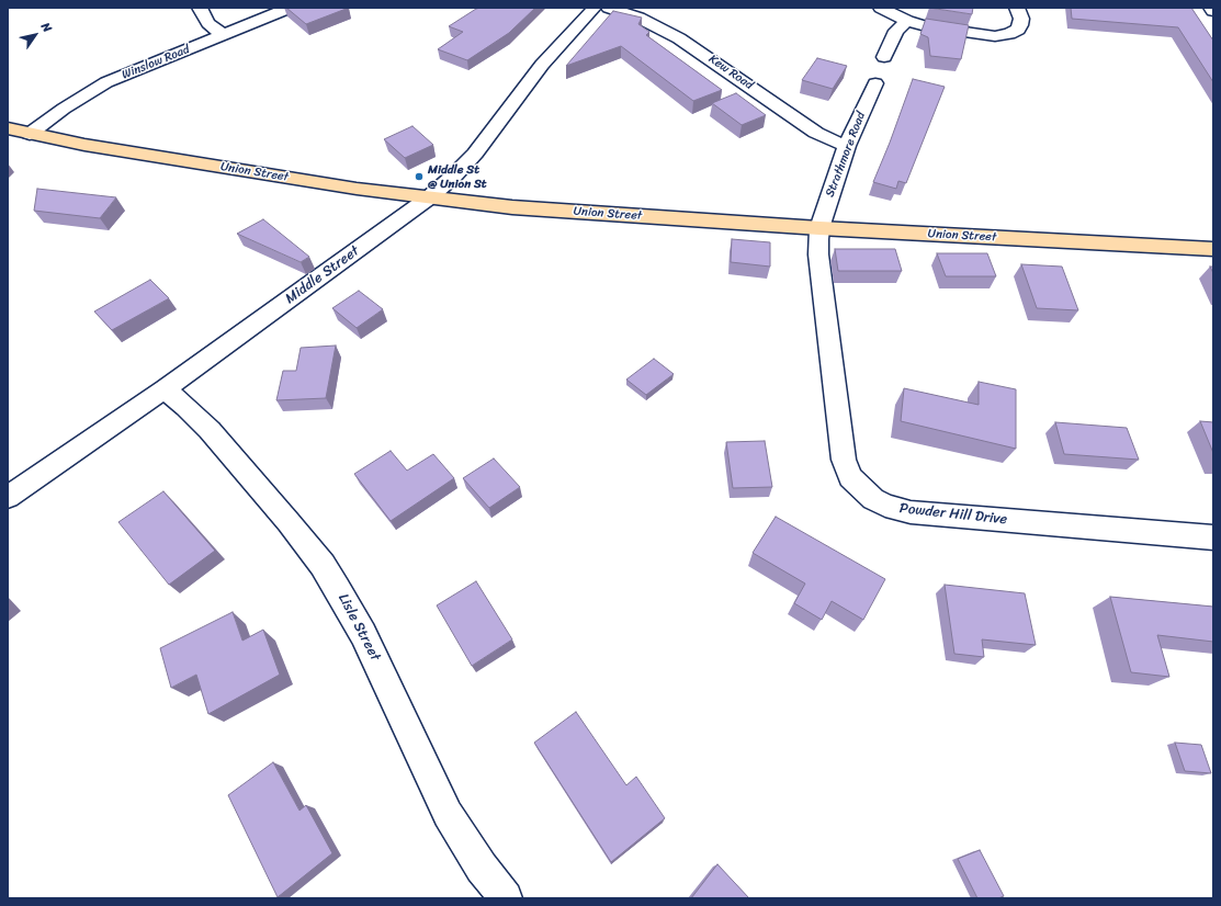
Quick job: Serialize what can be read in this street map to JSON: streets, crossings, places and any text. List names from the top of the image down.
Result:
{
  "streets": {
    "main road": ["Union Street"],
    "street": [
      "Winslow Road",
      "Kew Road",
      "Strathmore Road",
      "Middle Street",
      "Powder Hill Drive",
      "Lisle Street"
    ]
  },
  "crossings": [
    ["Winslow Road", "Union Street"],
    ["Kew Road", "Strathmore Road"],
    ["Strathmore Road", "Union Street"],
    ["Strathmore Road", "Powder Hill Drive"],
    ["Union Street", "Middle Street"],
    ["Union Street", "Powder Hill Drive"],
    ["Middle Street", "Lisle Street"]
  ],
  "places": ["Middle St @ Union St"],
  "north": "top right"
}
